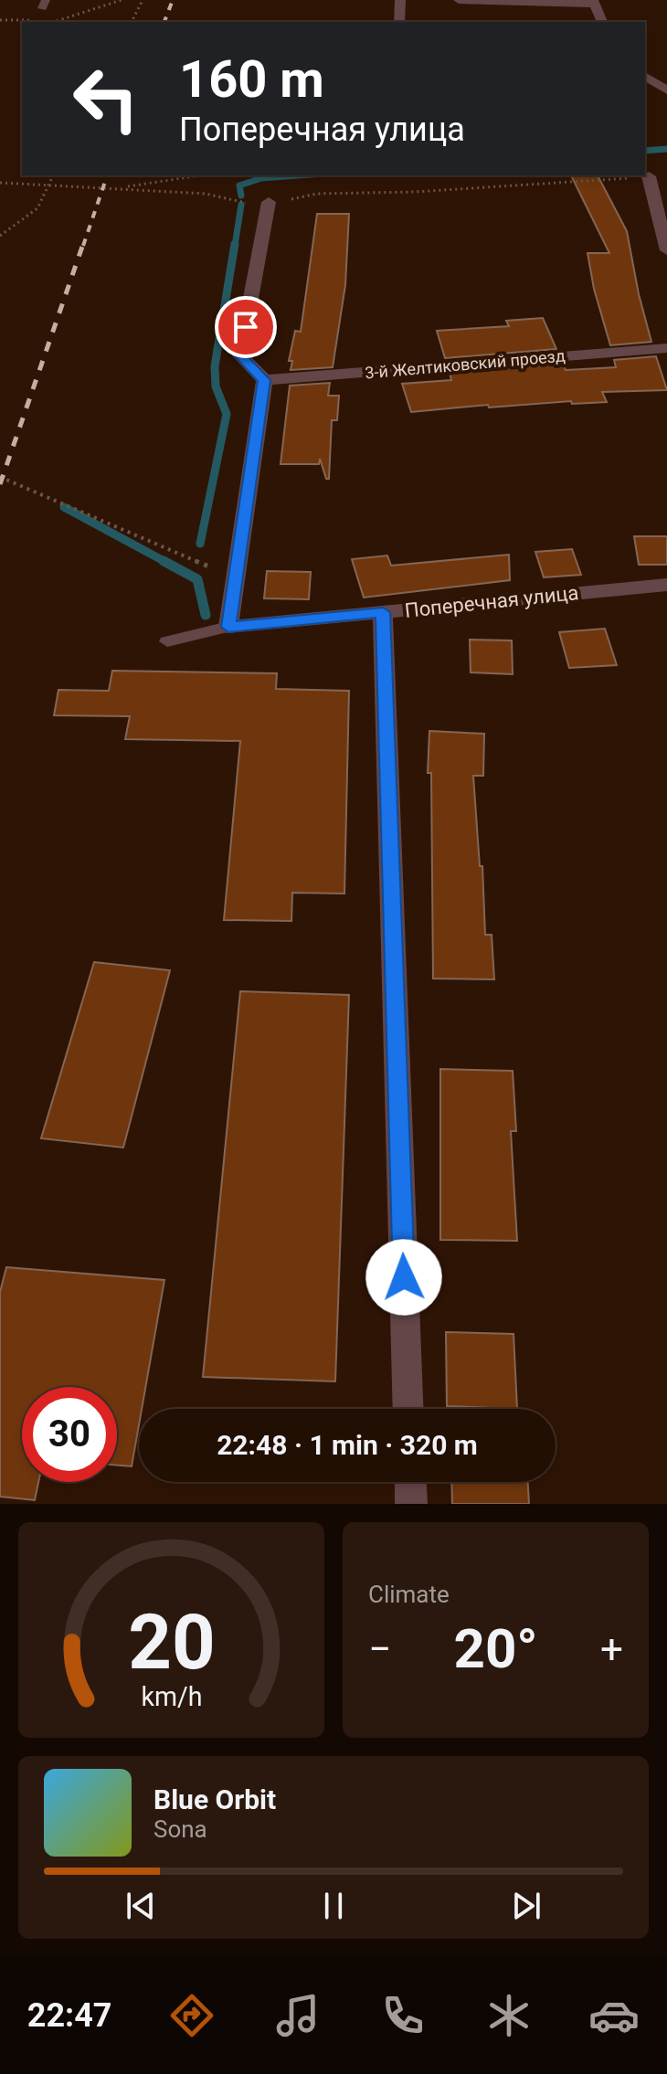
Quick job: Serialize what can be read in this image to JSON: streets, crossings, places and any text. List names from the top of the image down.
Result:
{
  "streets": {
    "street": ["3-й Желтиковский проезд", "Поперечная улица"]
  },
  "page": {
    "turn": ["160 m", "Поперечная улица"],
    "limit": "30",
    "trip": "22:48 · 1 min · 320 m",
    "tile": "Climate",
    "heat": ["−", "20°", "+"],
    "song": ["Blue Orbit", "Sona"],
    "tabs": "22:47",
    "gauge": ["20", "km/h"]
  }
}
